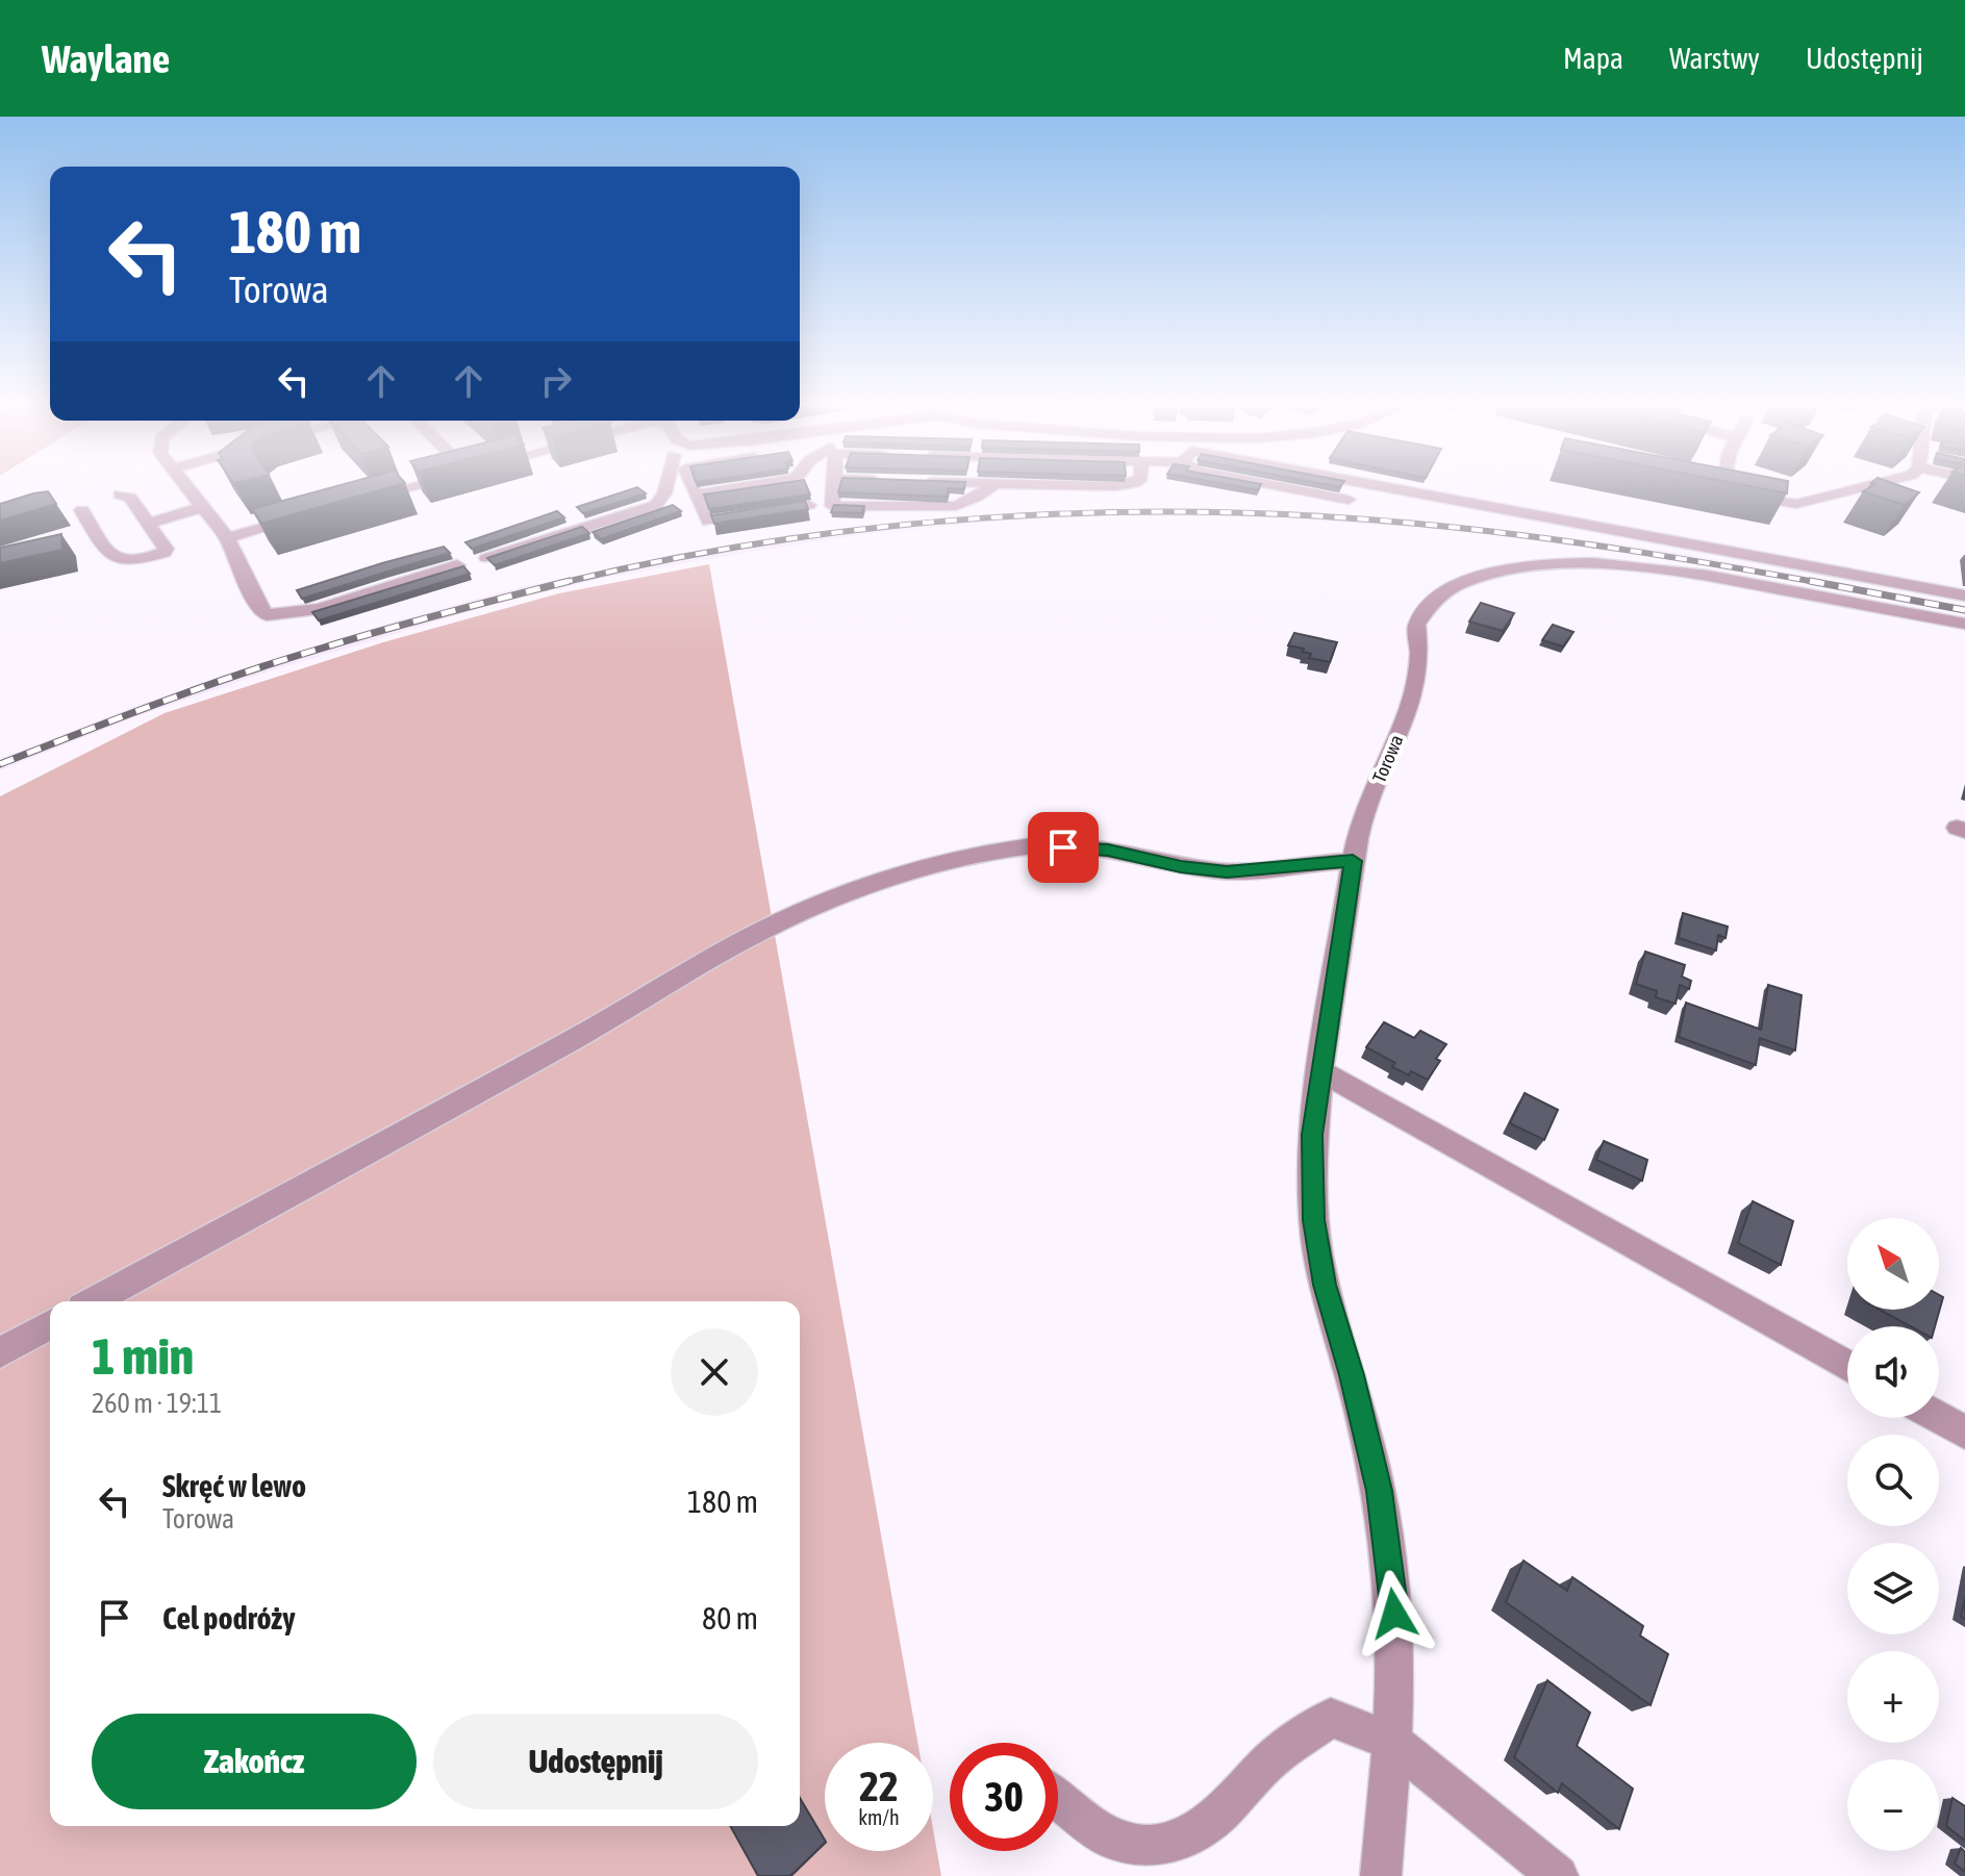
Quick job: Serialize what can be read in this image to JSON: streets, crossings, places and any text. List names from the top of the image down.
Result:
{
  "streets": {
    "street": ["Torowa"]
  },
  "north": "top left",
  "page": {
    "header": "Waylane",
    "nav": ["Mapa", "Warstwy", "Udostępnij"],
    "turn": ["180 m", "Torowa"],
    "map_buttons": ["+", "−"],
    "heading": ["1 min", "260 m · 19:11"],
    "list": [
      {
        "name": "Skręć w lewo",
        "note": "Torowa",
        "value": "180 m"
      },
      {
        "name": "Cel podróży",
        "value": "80 m"
      }
    ],
    "buttons": ["Zakończ", "Udostępnij"],
    "speed": "22 km/h",
    "limit": "30"
  }
}
